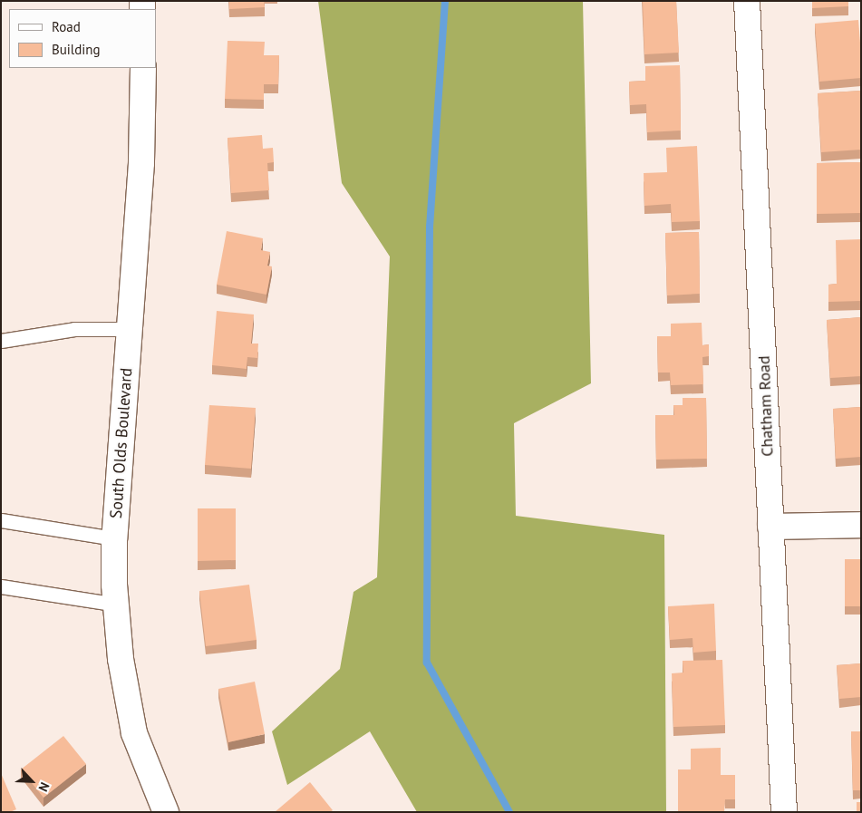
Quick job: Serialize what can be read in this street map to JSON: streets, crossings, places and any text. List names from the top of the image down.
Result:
{
  "streets": {
    "street": ["Chatham Road", "South Olds Boulevard"]
  },
  "legend": ["Road", "Building"],
  "north": "bottom right"
}
